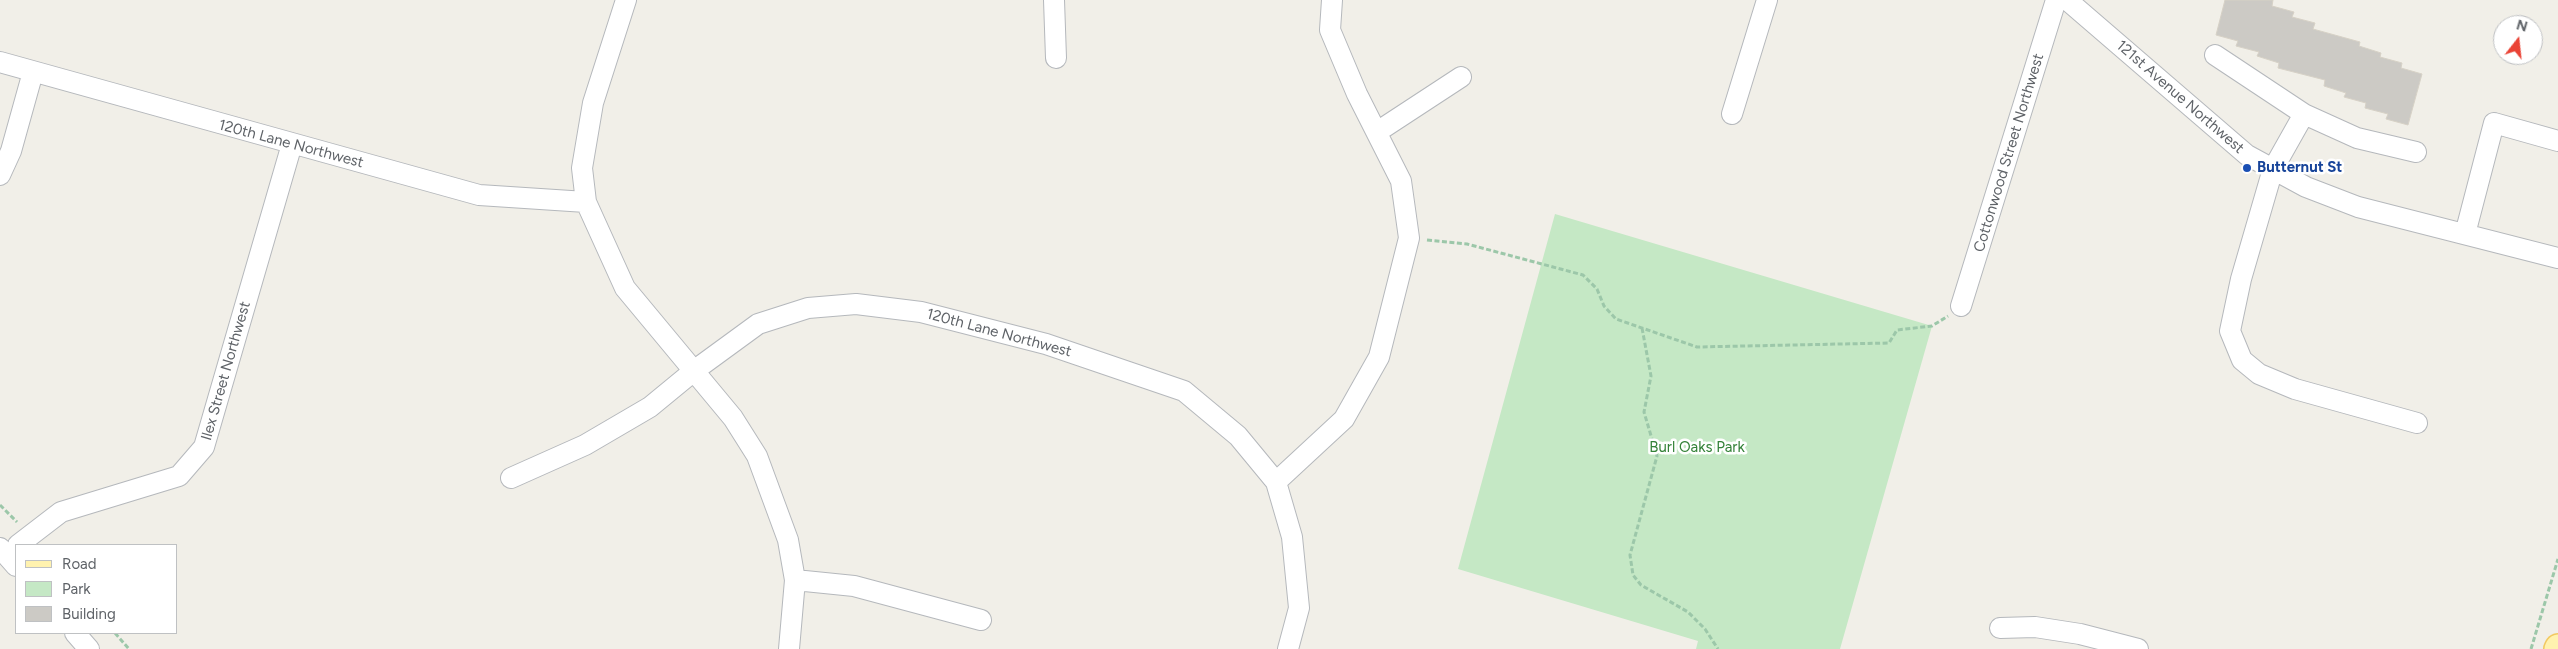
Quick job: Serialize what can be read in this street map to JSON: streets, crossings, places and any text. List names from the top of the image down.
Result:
{
  "streets": {
    "street": [
      "121st Avenue Northwest",
      "120th Lane Northwest",
      "Cottonwood Street Northwest",
      "Ilex Street Northwest"
    ]
  },
  "crossings": [
    ["120th Lane Northwest", "Ilex Street Northwest"]
  ],
  "parks": ["Burl Oaks Park"],
  "places": ["Butternut St"],
  "legend": ["Road", "Park", "Building"],
  "north": "top"
}
